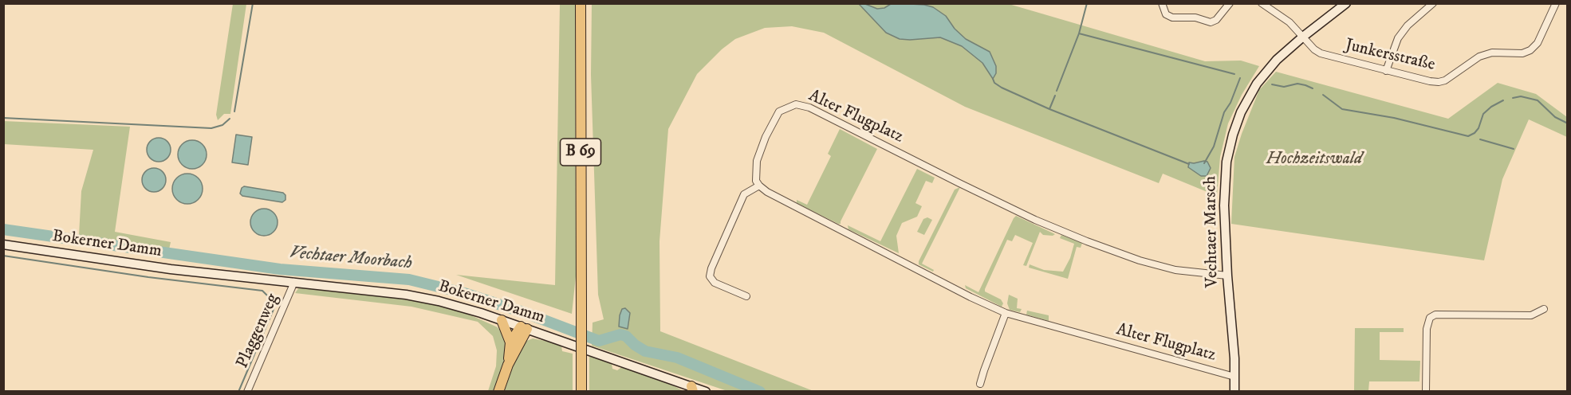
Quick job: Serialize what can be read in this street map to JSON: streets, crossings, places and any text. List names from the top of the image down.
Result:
{
  "streets": {
    "main road": ["B 69", "Vechtaer Marsch", "Bokerner Damm"],
    "street": ["Junkersstraße", "Alter Flugplatz", "Plaggenweg"]
  },
  "crossings": [
    ["Junkersstraße", "Vechtaer Marsch"],
    ["Alter Flugplatz", "Vechtaer Marsch"],
    ["Bokerner Damm", "Plaggenweg"]
  ],
  "water": ["Vechtaer Moorbach"],
  "parks": ["Hochzeitswald"]
}
